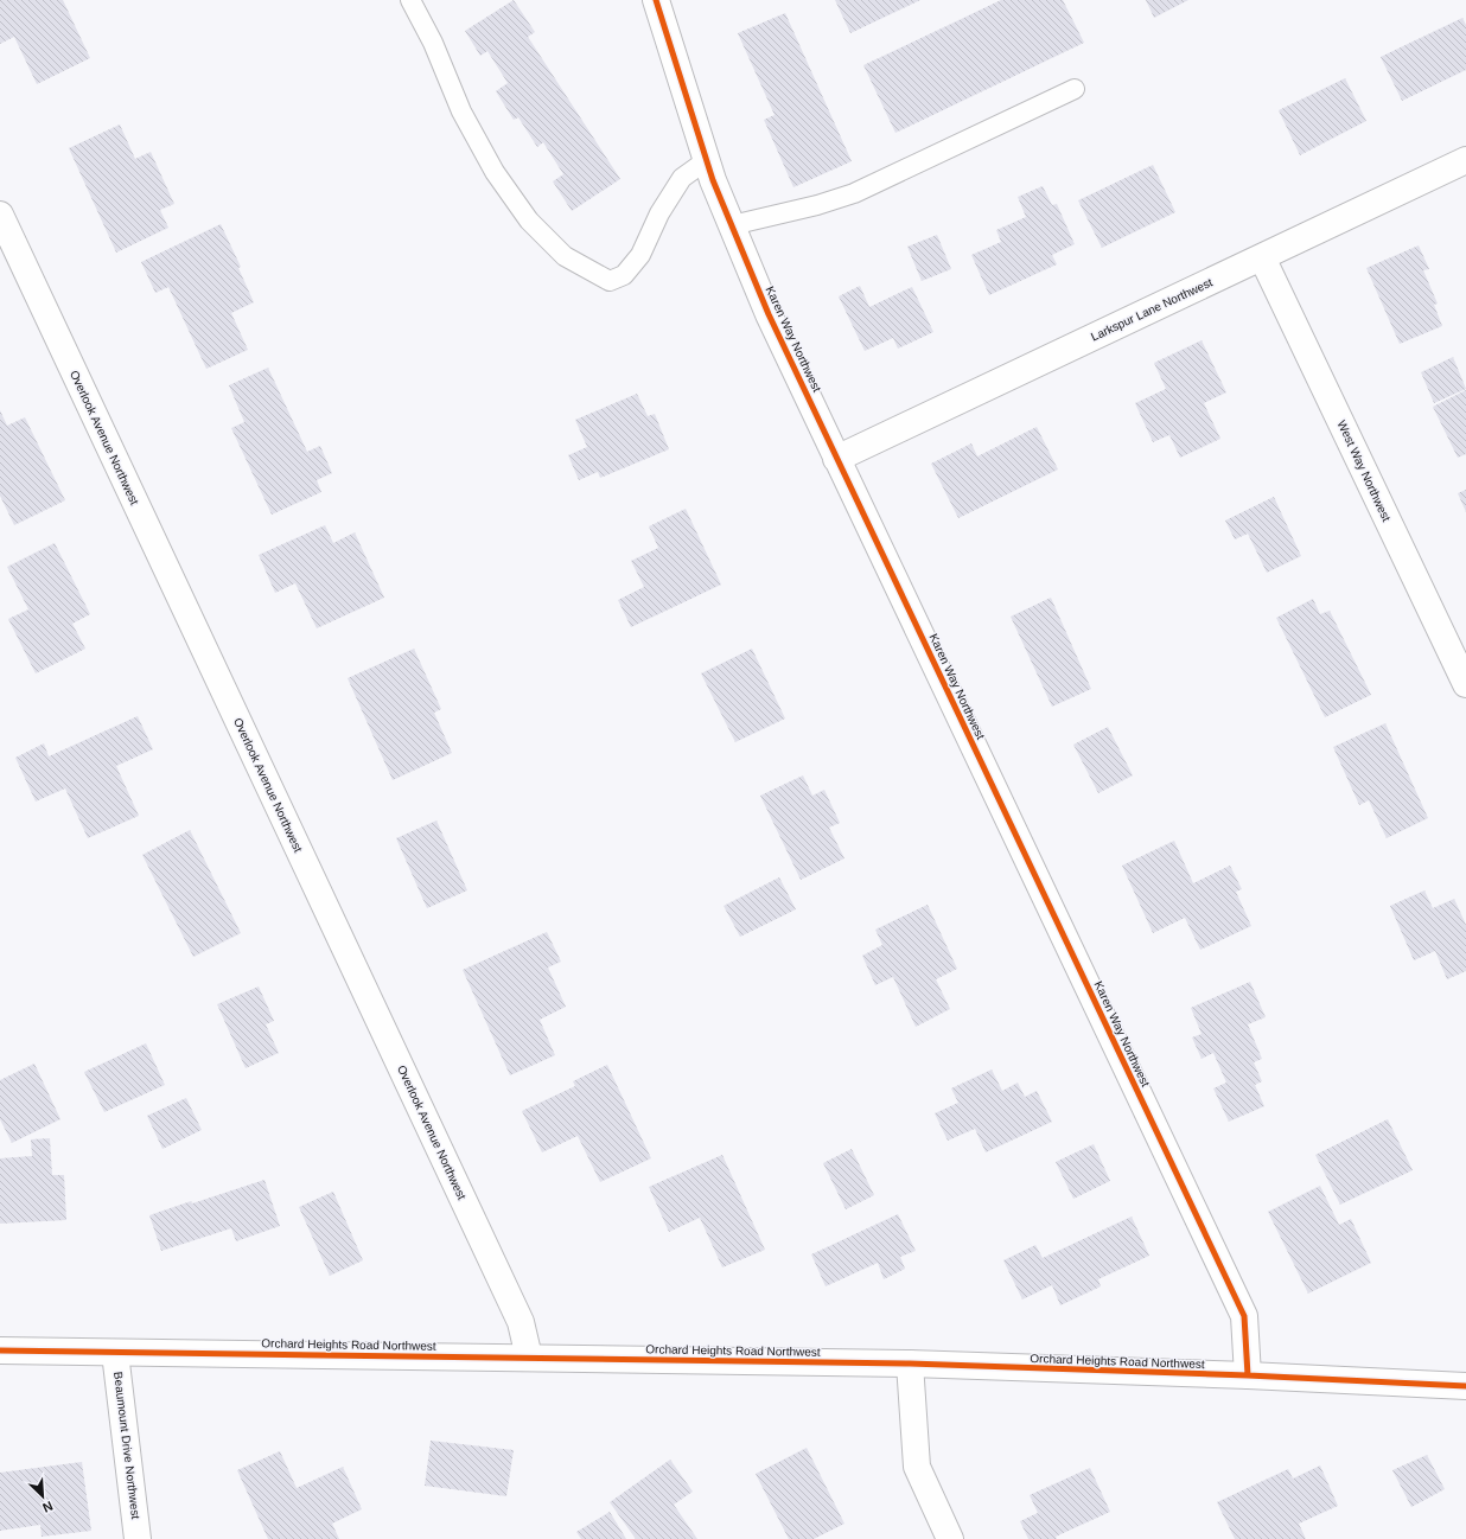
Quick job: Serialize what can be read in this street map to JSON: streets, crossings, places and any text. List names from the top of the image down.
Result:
{
  "streets": {
    "street": [
      "Larkspur Lane Northwest",
      "Karen Way Northwest",
      "Overlook Avenue Northwest",
      "West Way Northwest",
      "Orchard Heights Road Northwest",
      "Beaumount Drive Northwest"
    ]
  },
  "crossings": [
    ["Larkspur Lane Northwest", "Karen Way Northwest"],
    ["Larkspur Lane Northwest", "West Way Northwest"],
    ["Karen Way Northwest", "Orchard Heights Road Northwest"],
    ["Overlook Avenue Northwest", "Orchard Heights Road Northwest"],
    ["Orchard Heights Road Northwest", "Beaumount Drive Northwest"]
  ],
  "north": "bottom right"
}
